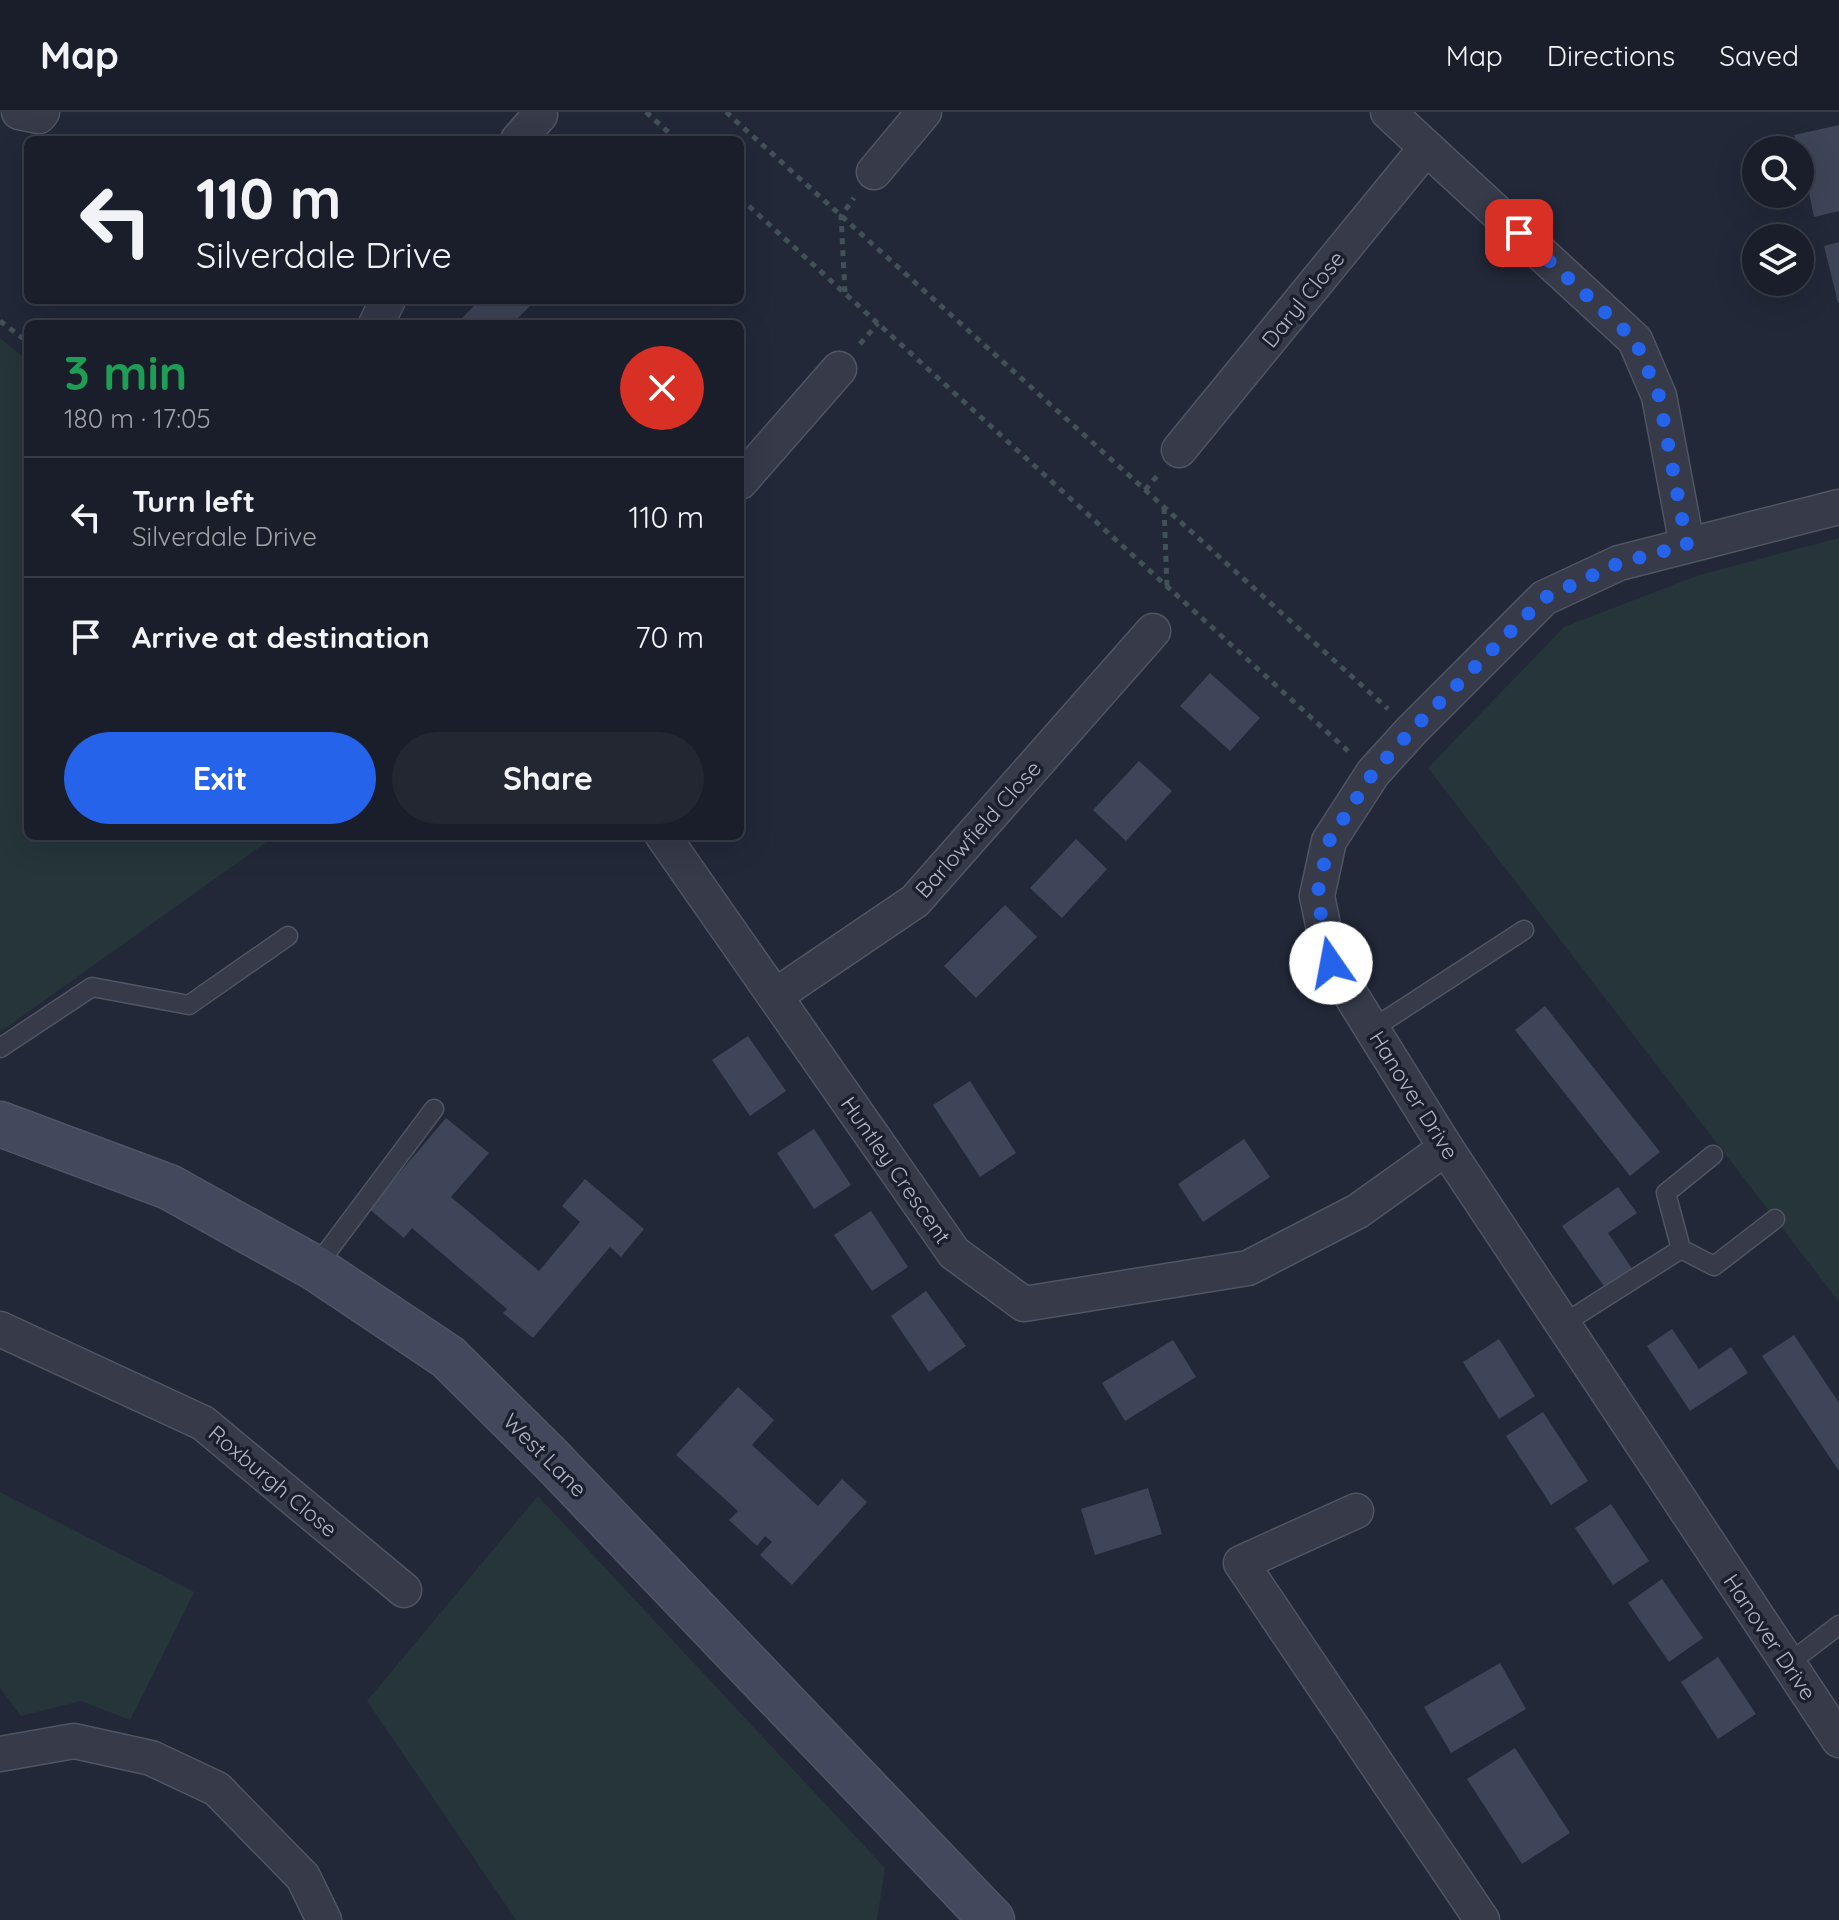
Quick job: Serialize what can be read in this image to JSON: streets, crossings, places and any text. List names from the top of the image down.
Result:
{
  "streets": {
    "street": [
      "Daryl Close",
      "Barlowfield Close",
      "Hanover Drive",
      "Huntley Crescent",
      "West Lane",
      "Roxburgh Close"
    ]
  },
  "crossings": [
    ["Barlowfield Close", "Huntley Crescent"],
    ["Hanover Drive", "Huntley Crescent"]
  ],
  "page": {
    "header": "Map",
    "nav": ["Map", "Directions", "Saved"],
    "turn": ["110 m", "Silverdale Drive"],
    "heading": ["3 min", "180 m · 17:05"],
    "list": [
      {
        "name": "Turn left",
        "note": "Silverdale Drive",
        "value": "110 m"
      },
      {
        "name": "Arrive at destination",
        "value": "70 m"
      }
    ],
    "buttons": ["Exit", "Share"]
  }
}
